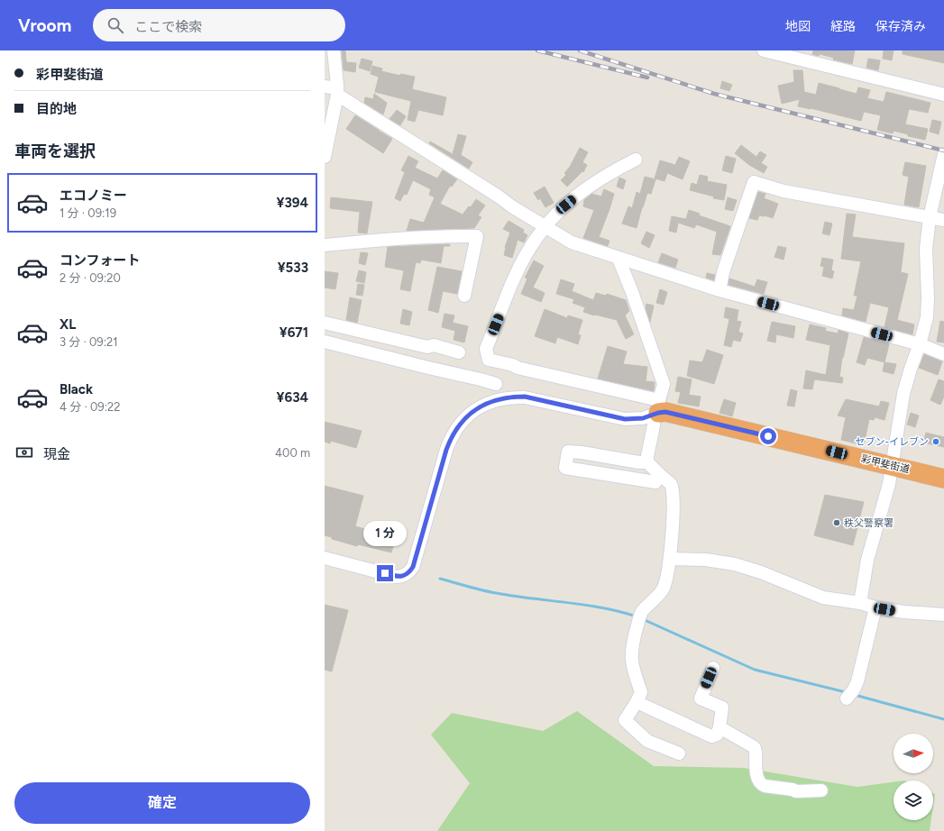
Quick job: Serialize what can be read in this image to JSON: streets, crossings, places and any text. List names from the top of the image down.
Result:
{
  "streets": {
    "highway": ["彩甲斐街道"]
  },
  "places": ["セブン-イレブン", "秩父警察署"],
  "north": "right",
  "page": {
    "header": "Vroom",
    "search": "ここで検索",
    "nav": ["地図", "経路", "保存済み"],
    "banner": ["彩甲斐街道", "目的地"],
    "heading": "車両を選択",
    "list": [
      {
        "name": "エコノミー",
        "note": "1 分 · 09:19",
        "value": "¥394"
      },
      {
        "name": "コンフォート",
        "note": "2 分 · 09:20",
        "value": "¥533"
      },
      {
        "name": "XL",
        "note": "3 分 · 09:21",
        "value": "¥671"
      },
      {
        "name": "Black",
        "note": "4 分 · 09:22",
        "value": "¥634"
      }
    ],
    "pay": ["現金", "400 m"],
    "bubble": "1 分",
    "buttons": "確定"
  }
}
